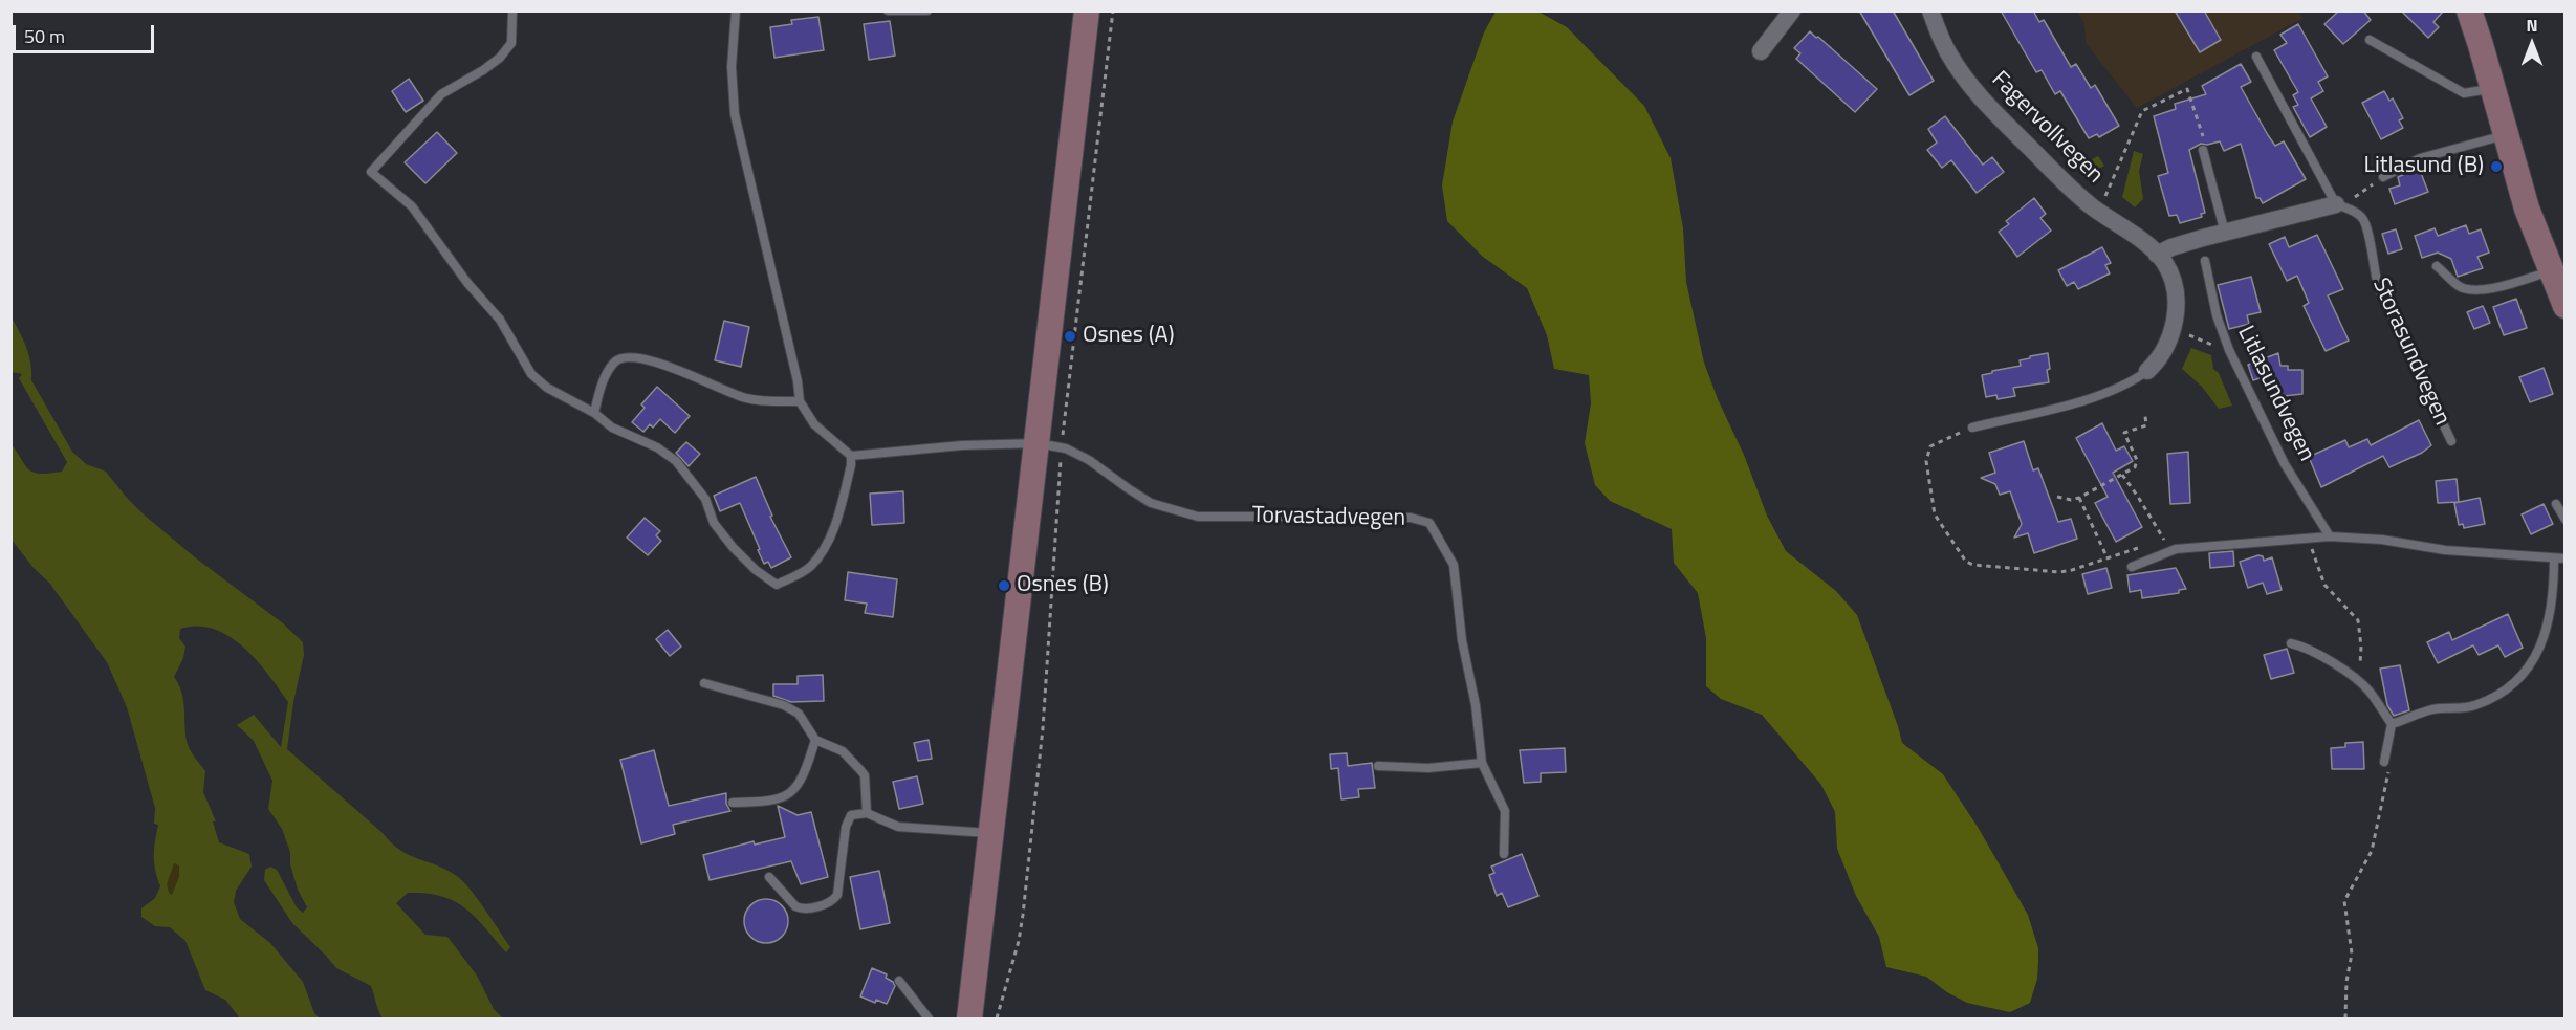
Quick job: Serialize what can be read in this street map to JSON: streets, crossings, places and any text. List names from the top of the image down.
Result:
{
  "streets": {
    "street": ["Fagervollvegen"],
    "lane": ["Storasundvegen", "Litlasundvegen", "Torvastadvegen"]
  },
  "places": ["Litlasund (B)", "Osnes (A)", "Osnes (B)"],
  "scale_bar": "50 m",
  "north": "top"
}
